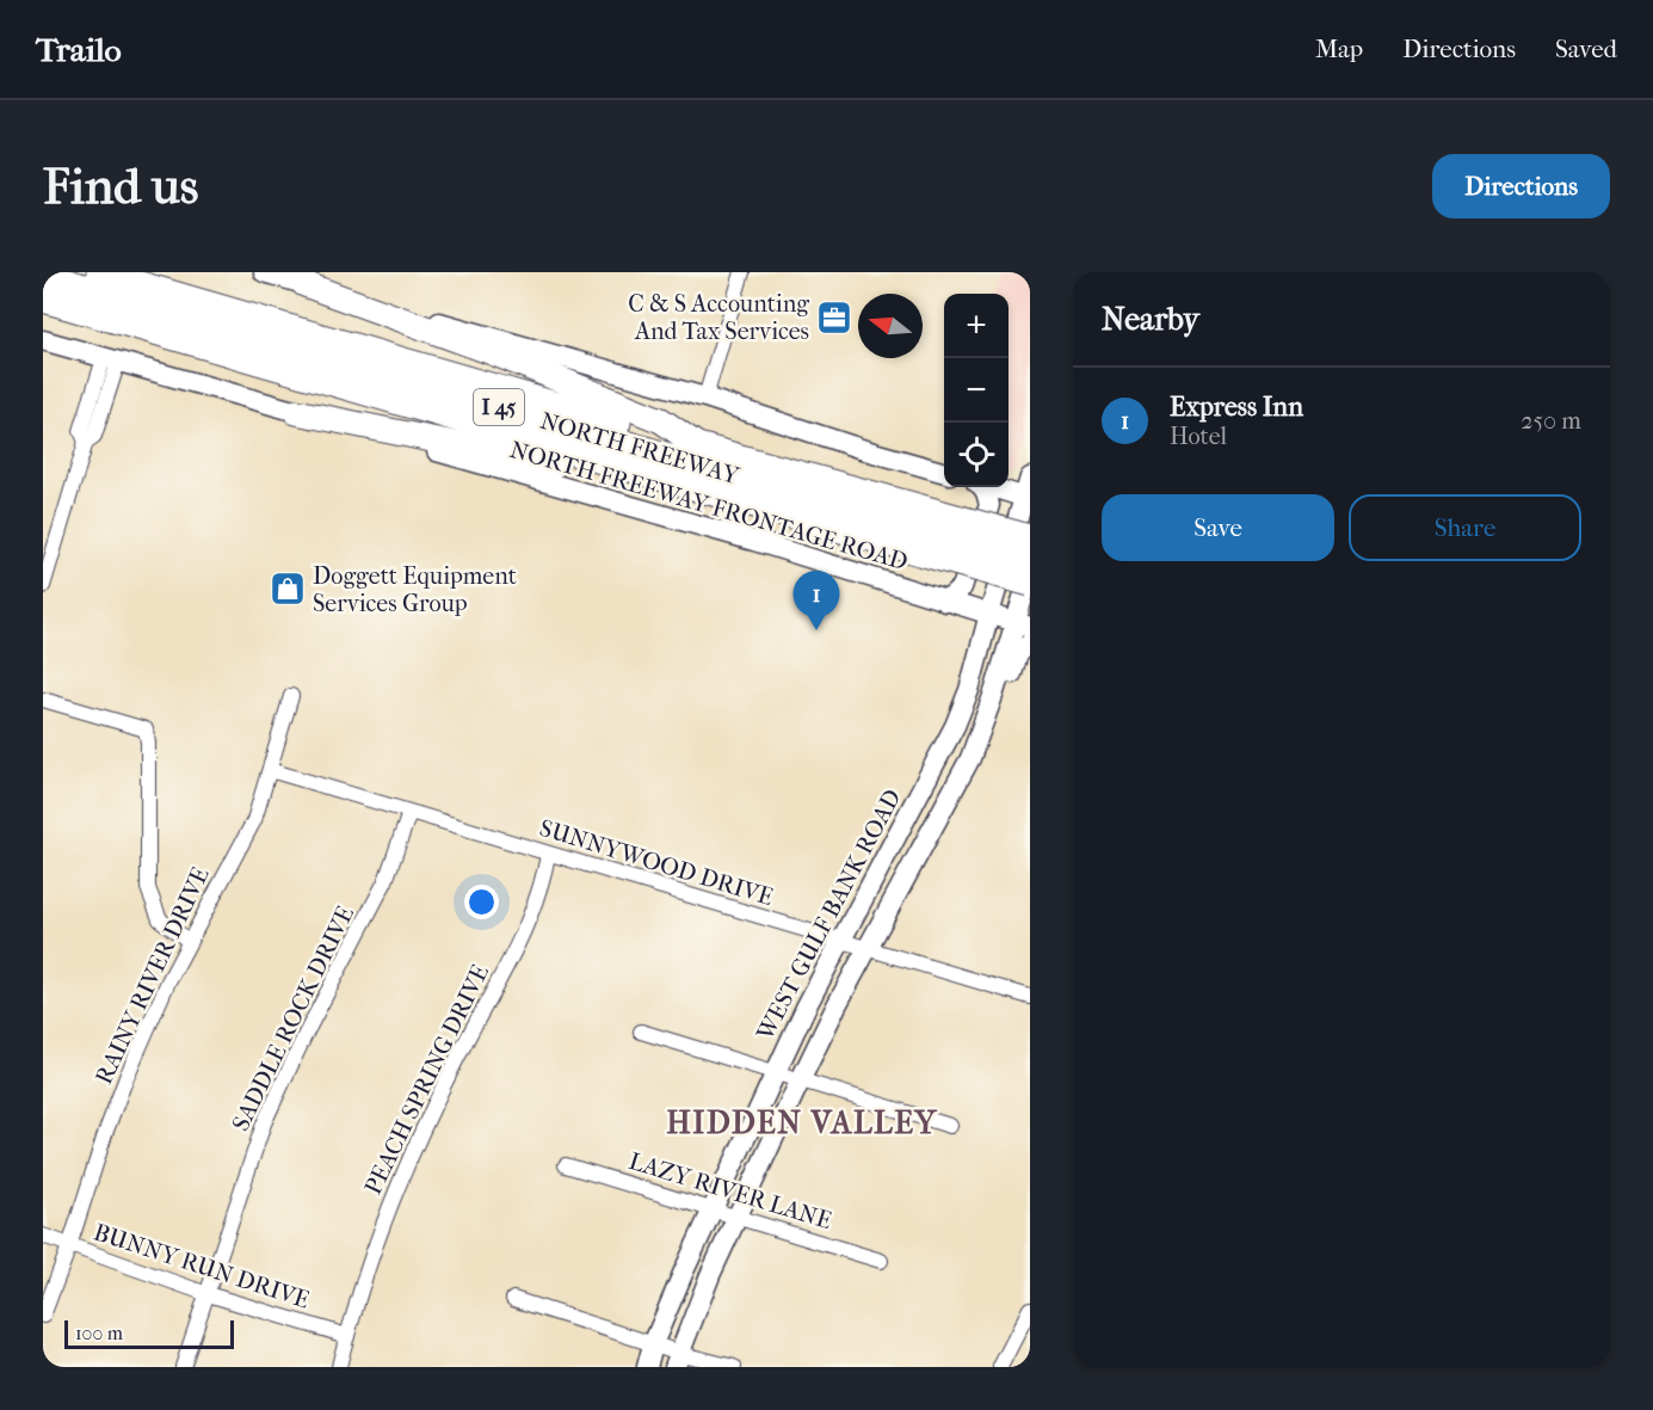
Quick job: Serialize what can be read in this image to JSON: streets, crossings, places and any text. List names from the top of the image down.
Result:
{
  "streets": {
    "highway": ["I 45", "NORTH FREEWAY"],
    "main road": ["NORTH FREEWAY FRONTAGE ROAD", "WEST GULF BANK ROAD"],
    "street": [
      "SUNNYWOOD DRIVE",
      "RAINY RIVER DRIVE",
      "SADDLE ROCK DRIVE",
      "PEACH SPRING DRIVE",
      "LAZY RIVER LANE",
      "BUNNY RUN DRIVE"
    ]
  },
  "crossings": [
    ["NORTH FREEWAY FRONTAGE ROAD", "WEST GULF BANK ROAD"],
    ["SUNNYWOOD DRIVE", "WEST GULF BANK ROAD"],
    ["SUNNYWOOD DRIVE", "RAINY RIVER DRIVE"],
    ["SUNNYWOOD DRIVE", "SADDLE ROCK DRIVE"],
    ["SUNNYWOOD DRIVE", "PEACH SPRING DRIVE"],
    ["WEST GULF BANK ROAD", "LAZY RIVER LANE"],
    ["RAINY RIVER DRIVE", "BUNNY RUN DRIVE"],
    ["SADDLE ROCK DRIVE", "BUNNY RUN DRIVE"],
    ["PEACH SPRING DRIVE", "BUNNY RUN DRIVE"]
  ],
  "districts": ["HIDDEN VALLEY"],
  "places": {
    "office": ["C & S Accounting And Tax Services"],
    "shop": ["Doggett Equipment Services Group"]
  },
  "scale_bar": "100 m",
  "north": "left",
  "page": {
    "header": "Trailo",
    "nav": ["Map", "Directions", "Saved"],
    "buttons": [
      "Directions",
      ["Save", "Share"]
    ],
    "title": "Find us",
    "heading": "Nearby",
    "map_buttons": ["+", "−"],
    "list": [
      {
        "mark": "1",
        "name": "Express Inn",
        "note": "Hotel",
        "value": "250 m"
      }
    ],
    "pins": "1",
    "scale": "100 m"
  }
}
